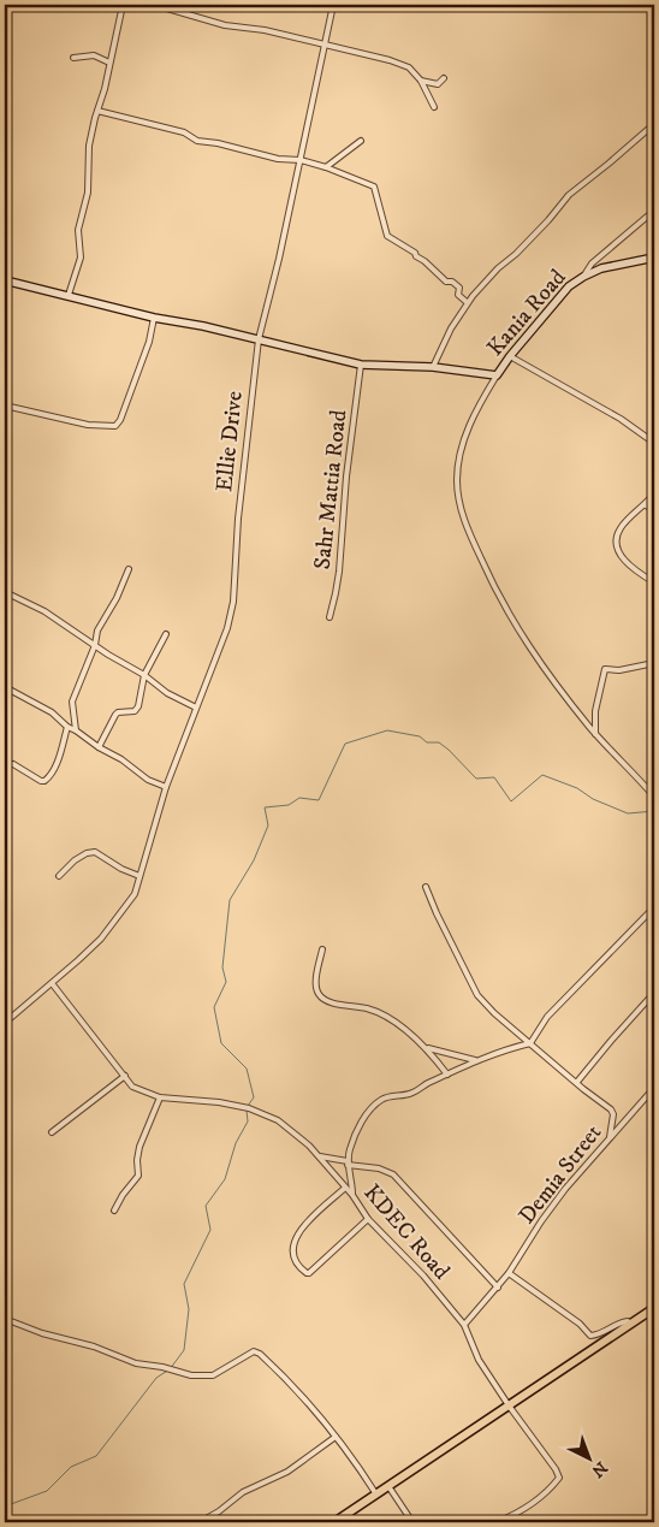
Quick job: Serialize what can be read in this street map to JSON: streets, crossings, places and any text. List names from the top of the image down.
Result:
{
  "streets": {
    "main road": ["Kania Road"],
    "street": [
      "Ellie Drive",
      "Sahr Mattia Road",
      "Demia Street",
      "KDEC Road"
    ]
  },
  "crossings": [
    ["Ellie Drive", "KDEC Road"],
    ["Demia Street", "KDEC Road"]
  ],
  "north": "bottom right"
}
